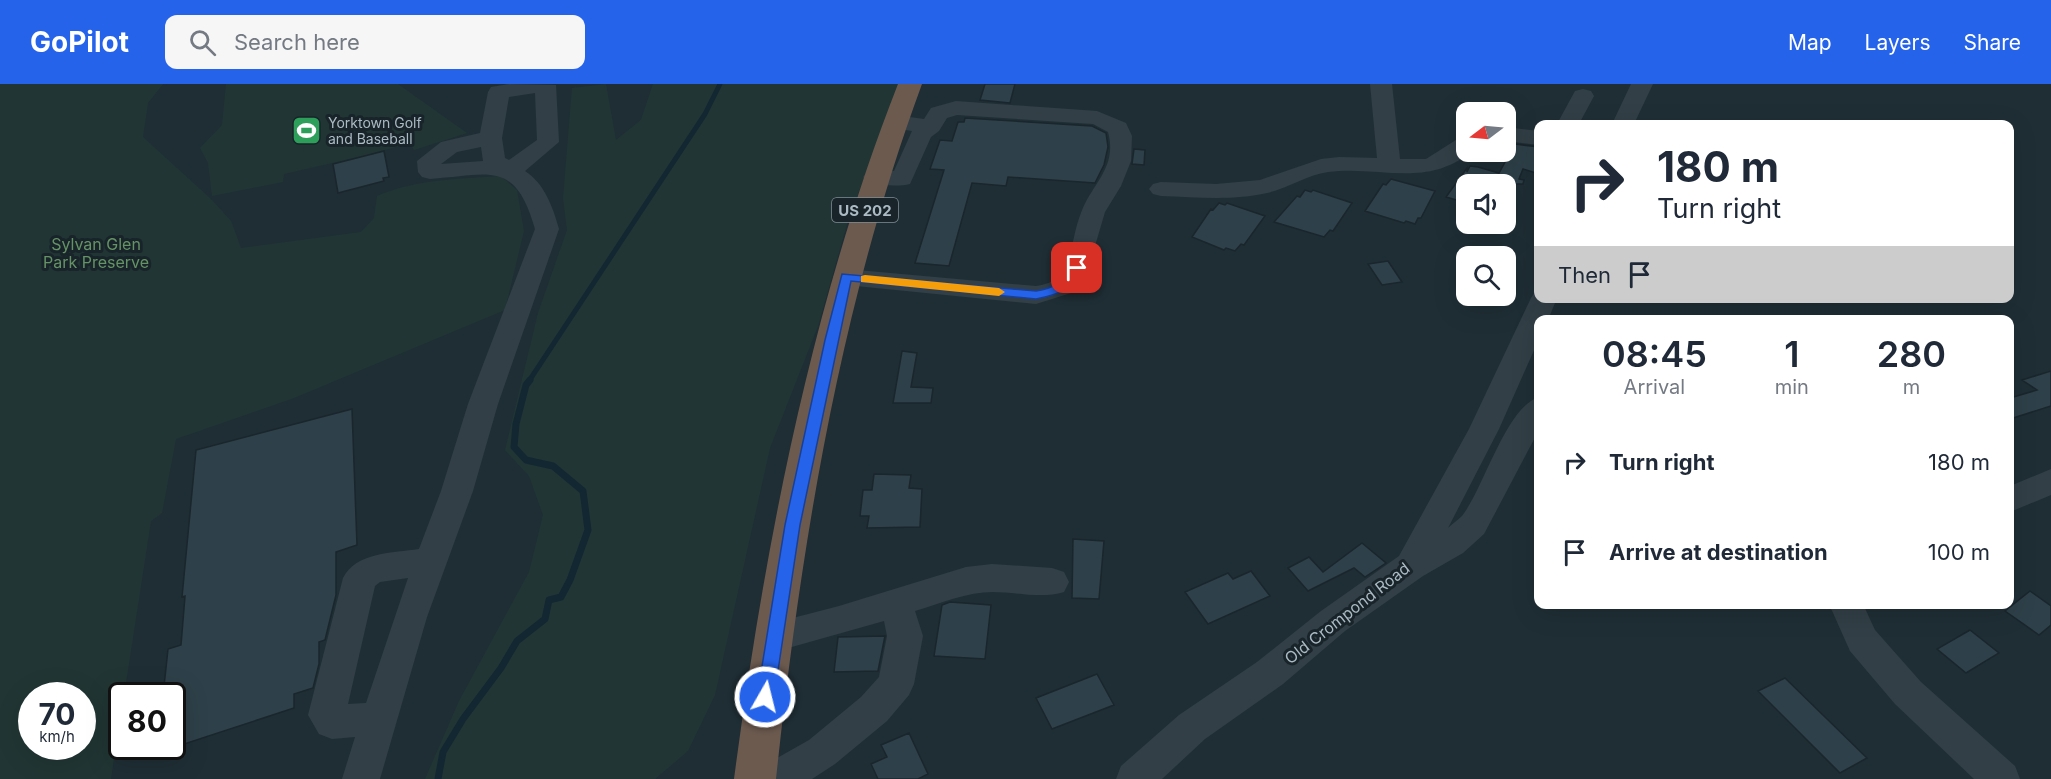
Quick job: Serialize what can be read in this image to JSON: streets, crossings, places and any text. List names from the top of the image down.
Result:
{
  "streets": {
    "highway": ["US 202"],
    "street": ["Old Crompond Road"]
  },
  "parks": ["Sylvan Glen Park Preserve"],
  "places": {
    "sports": ["Yorktown Golf and Baseball"]
  },
  "north": "left",
  "page": {
    "header": "GoPilot",
    "search": "Search here",
    "nav": ["Map", "Layers", "Share"],
    "turn": ["180 m", "Turn right"],
    "then": "Then",
    "eta": [
      "08:45",
      "Arrival",
      "1",
      "min",
      "280",
      "m"
    ],
    "list": [
      {
        "name": "Turn right",
        "value": "180 m"
      },
      {
        "name": "Arrive at destination",
        "value": "100 m"
      }
    ],
    "speed": "70 km/h",
    "limit": "80"
  }
}
